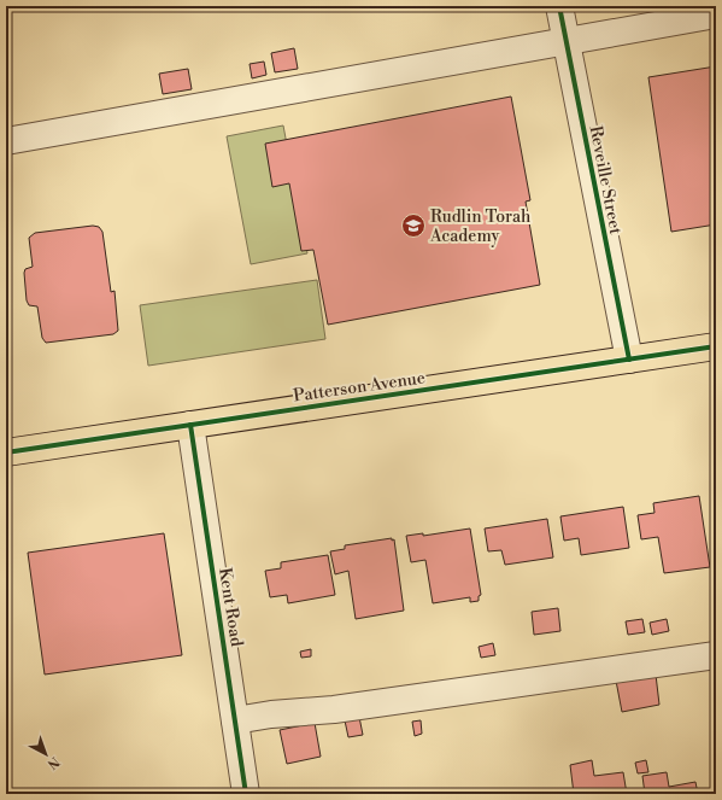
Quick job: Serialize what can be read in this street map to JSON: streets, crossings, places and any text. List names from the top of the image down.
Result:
{
  "streets": {
    "main road": ["Patterson Avenue"],
    "street": ["Reveille Street", "Kent Road"]
  },
  "crossings": [
    ["Reveille Street", "Patterson Avenue"],
    ["Patterson Avenue", "Kent Road"]
  ],
  "places": {
    "school or university": ["Rudlin Torah Academy"]
  },
  "north": "bottom right"
}
